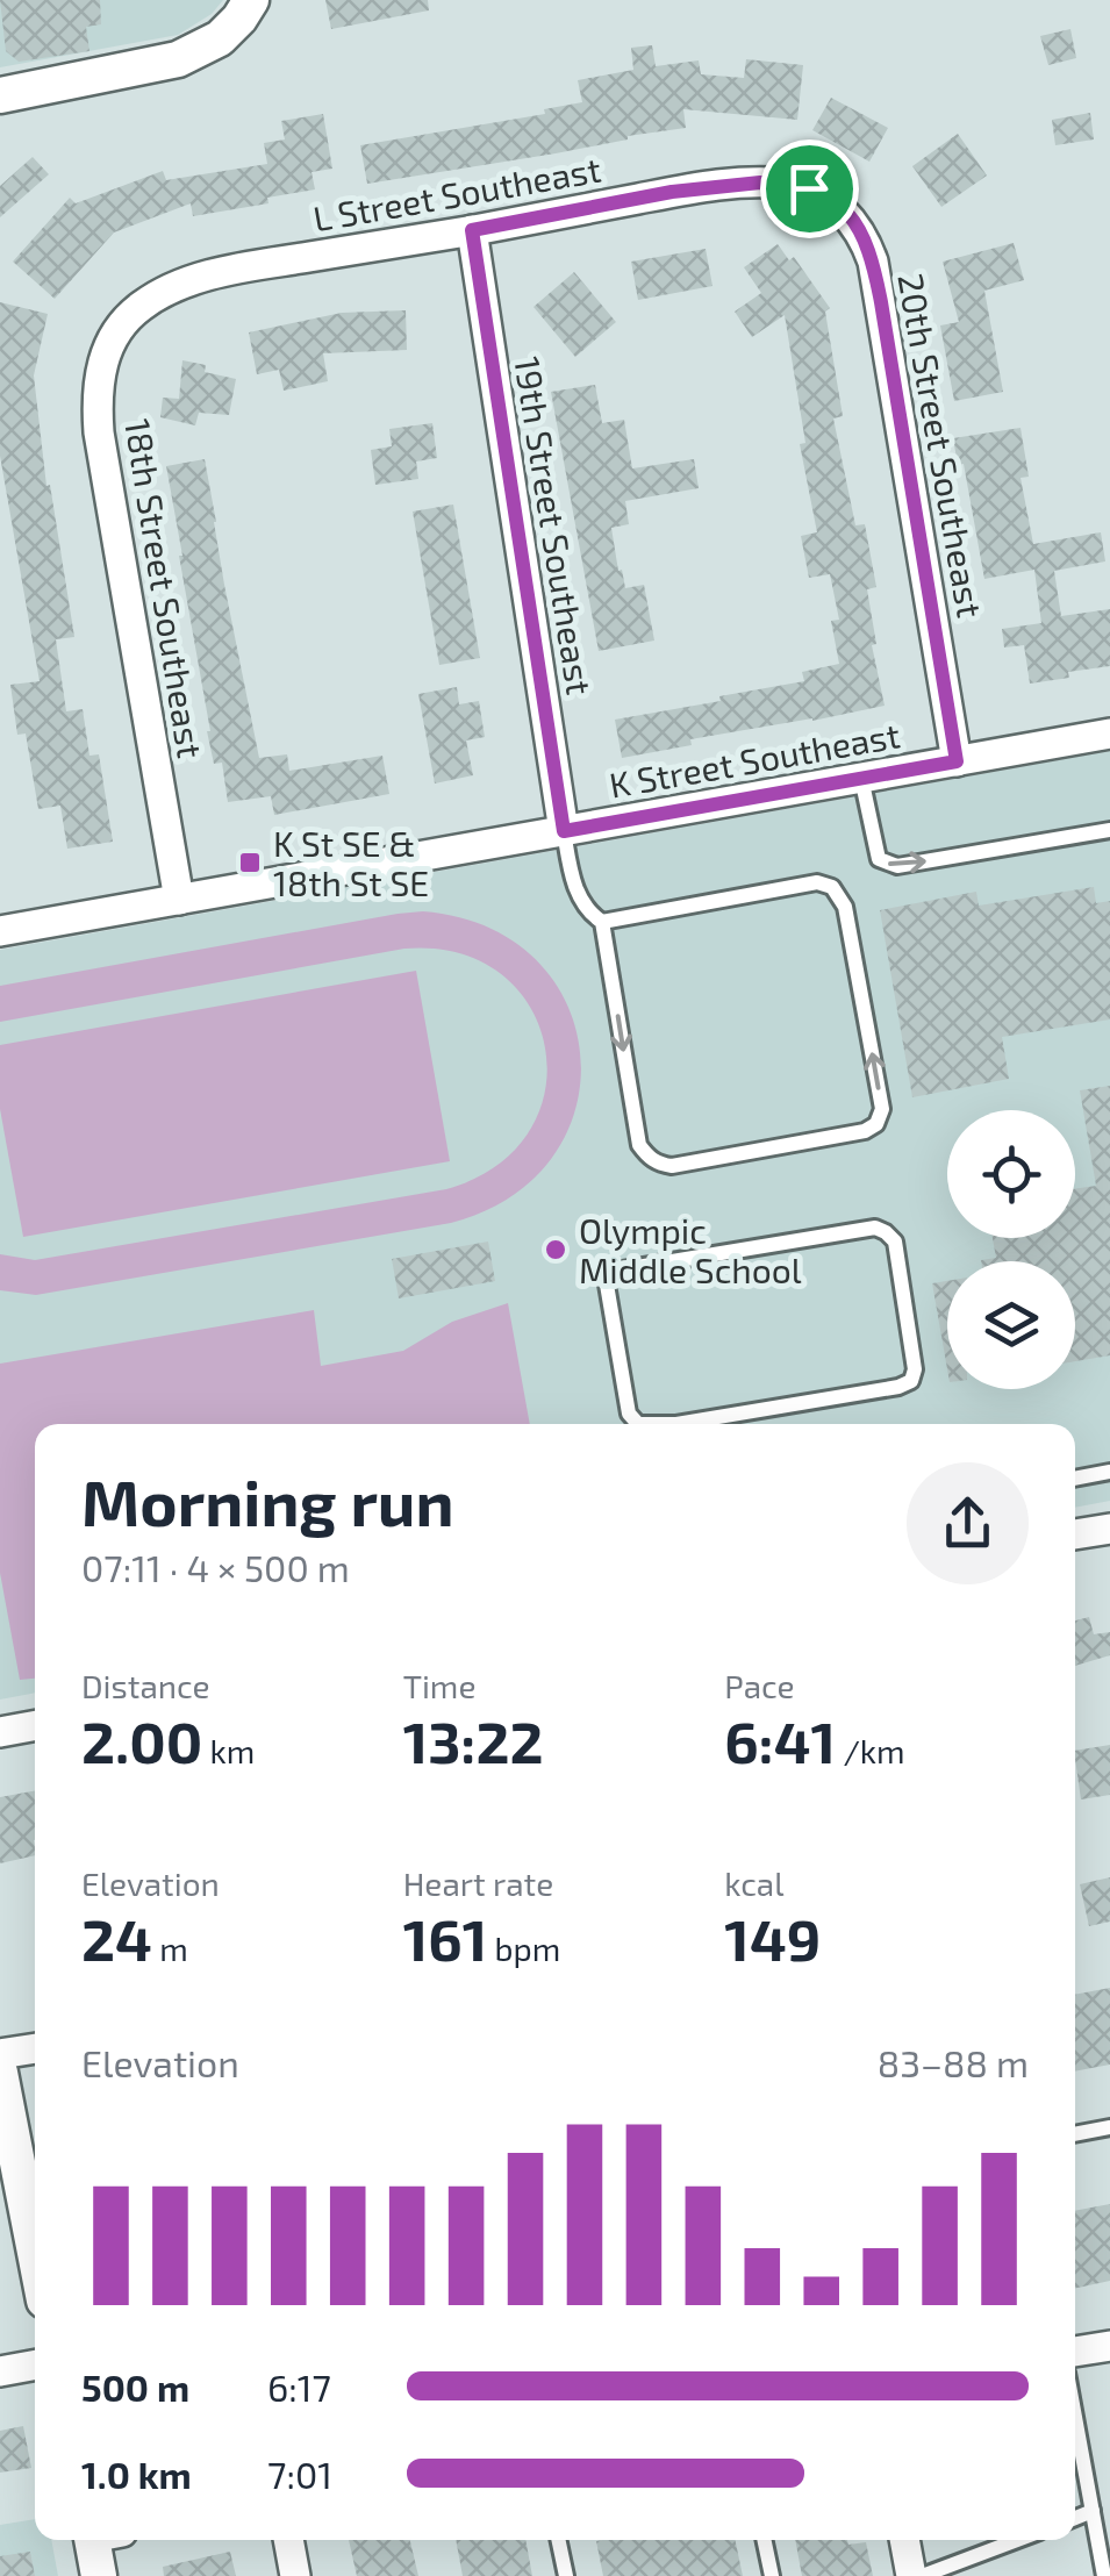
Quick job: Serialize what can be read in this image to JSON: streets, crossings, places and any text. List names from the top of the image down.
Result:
{
  "streets": {
    "street": [
      "L Street Southeast",
      "20th Street Southeast",
      "19th Street Southeast",
      "18th Street Southeast",
      "K Street Southeast"
    ]
  },
  "crossings": [
    ["L Street Southeast", "20th Street Southeast"],
    ["L Street Southeast", "19th Street Southeast"],
    ["L Street Southeast", "18th Street Southeast"],
    ["20th Street Southeast", "K Street Southeast"],
    ["19th Street Southeast", "K Street Southeast"],
    ["18th Street Southeast", "K Street Southeast"]
  ],
  "places": {
    "transit": ["K St SE & 18th St SE"],
    "other": ["Olympic Middle School"]
  },
  "page": {
    "heading": ["Morning run", "07:11 · 4 × 500 m"],
    "stats": [
      ["Distance", "2.00 km"],
      ["Time", "13:22"],
      ["Pace", "6:41 /km"],
      ["Elevation", "24 m"],
      ["Heart rate", "161 bpm"],
      ["kcal", "149"]
    ],
    "chart": ["Elevation", "83–88 m"],
    "list": [
      {
        "name": "500 m",
        "note": "6:17"
      },
      {
        "name": "1.0 km",
        "note": "7:01"
      }
    ]
  }
}
